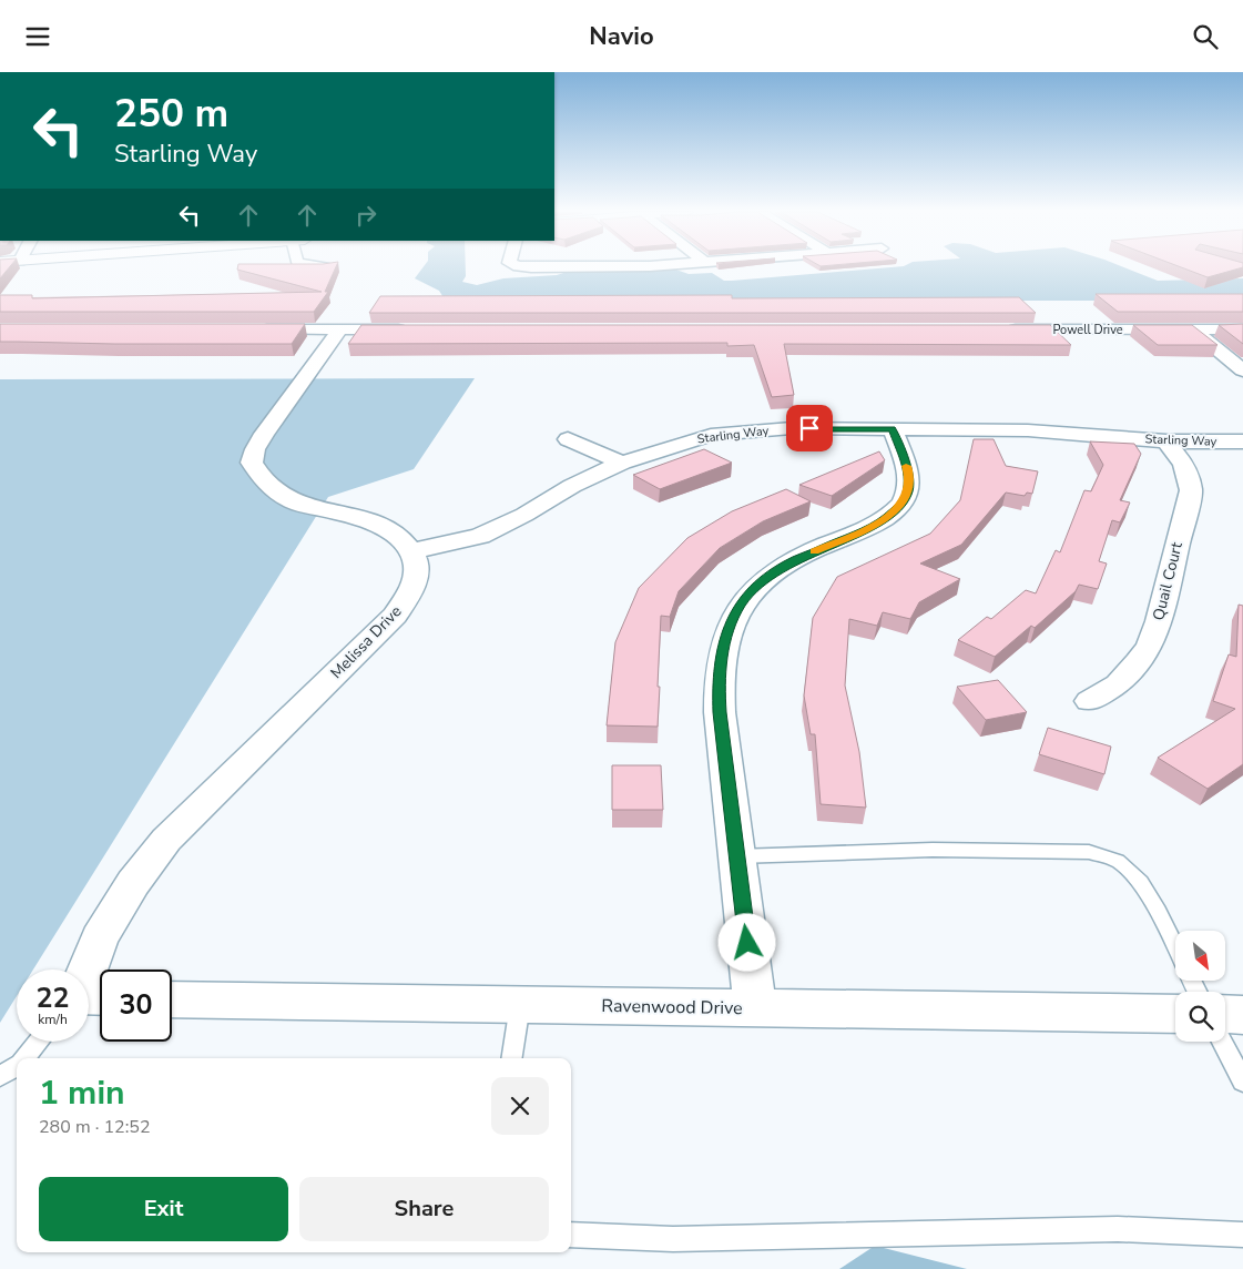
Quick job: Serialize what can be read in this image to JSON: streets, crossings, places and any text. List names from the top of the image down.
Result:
{
  "streets": {
    "street": [
      "Powell Drive",
      "Starling Way",
      "Quail Court",
      "Melissa Drive",
      "Ravenwood Drive"
    ]
  },
  "crossings": [
    ["Starling Way", "Quail Court"],
    ["Starling Way", "Melissa Drive"]
  ],
  "north": "bottom right",
  "page": {
    "header": "Navio",
    "turn": ["250 m", "Starling Way"],
    "speed": "22 km/h",
    "limit": "30",
    "heading": ["1 min", "280 m · 12:52"],
    "buttons": ["Exit", "Share"]
  }
}
